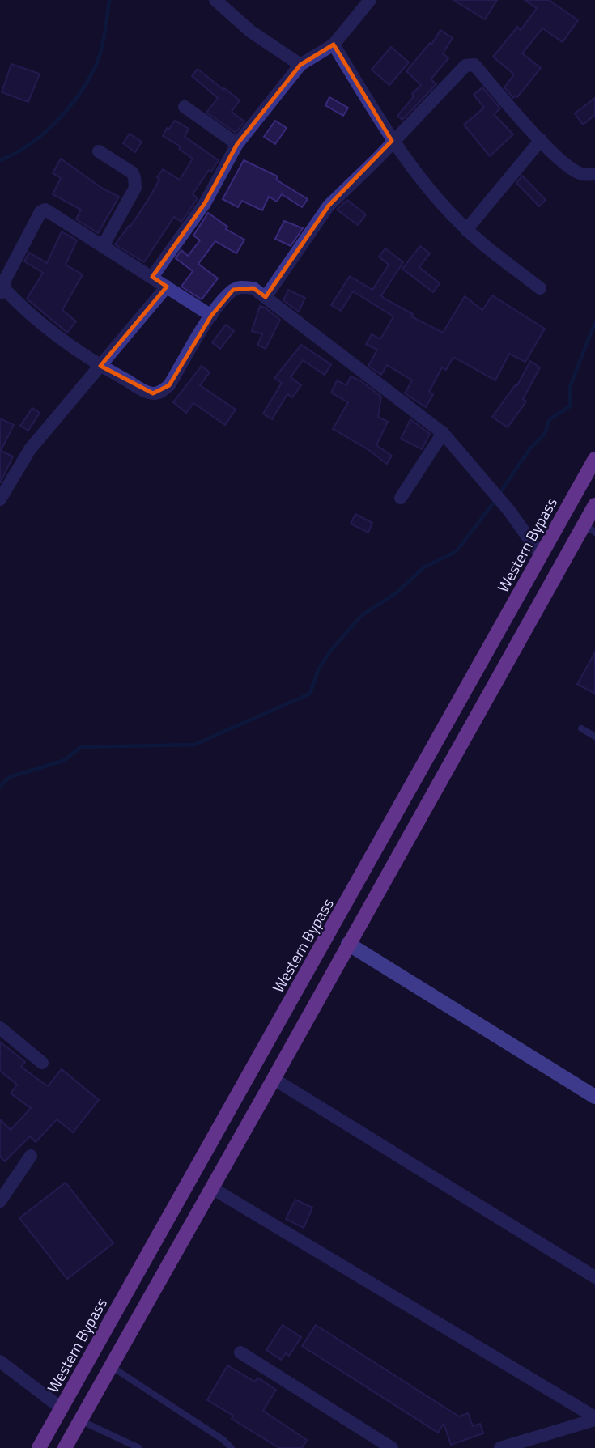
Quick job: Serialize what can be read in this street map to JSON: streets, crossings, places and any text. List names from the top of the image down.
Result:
{
  "streets": {
    "main road": ["Western Bypass"]
  }
}
